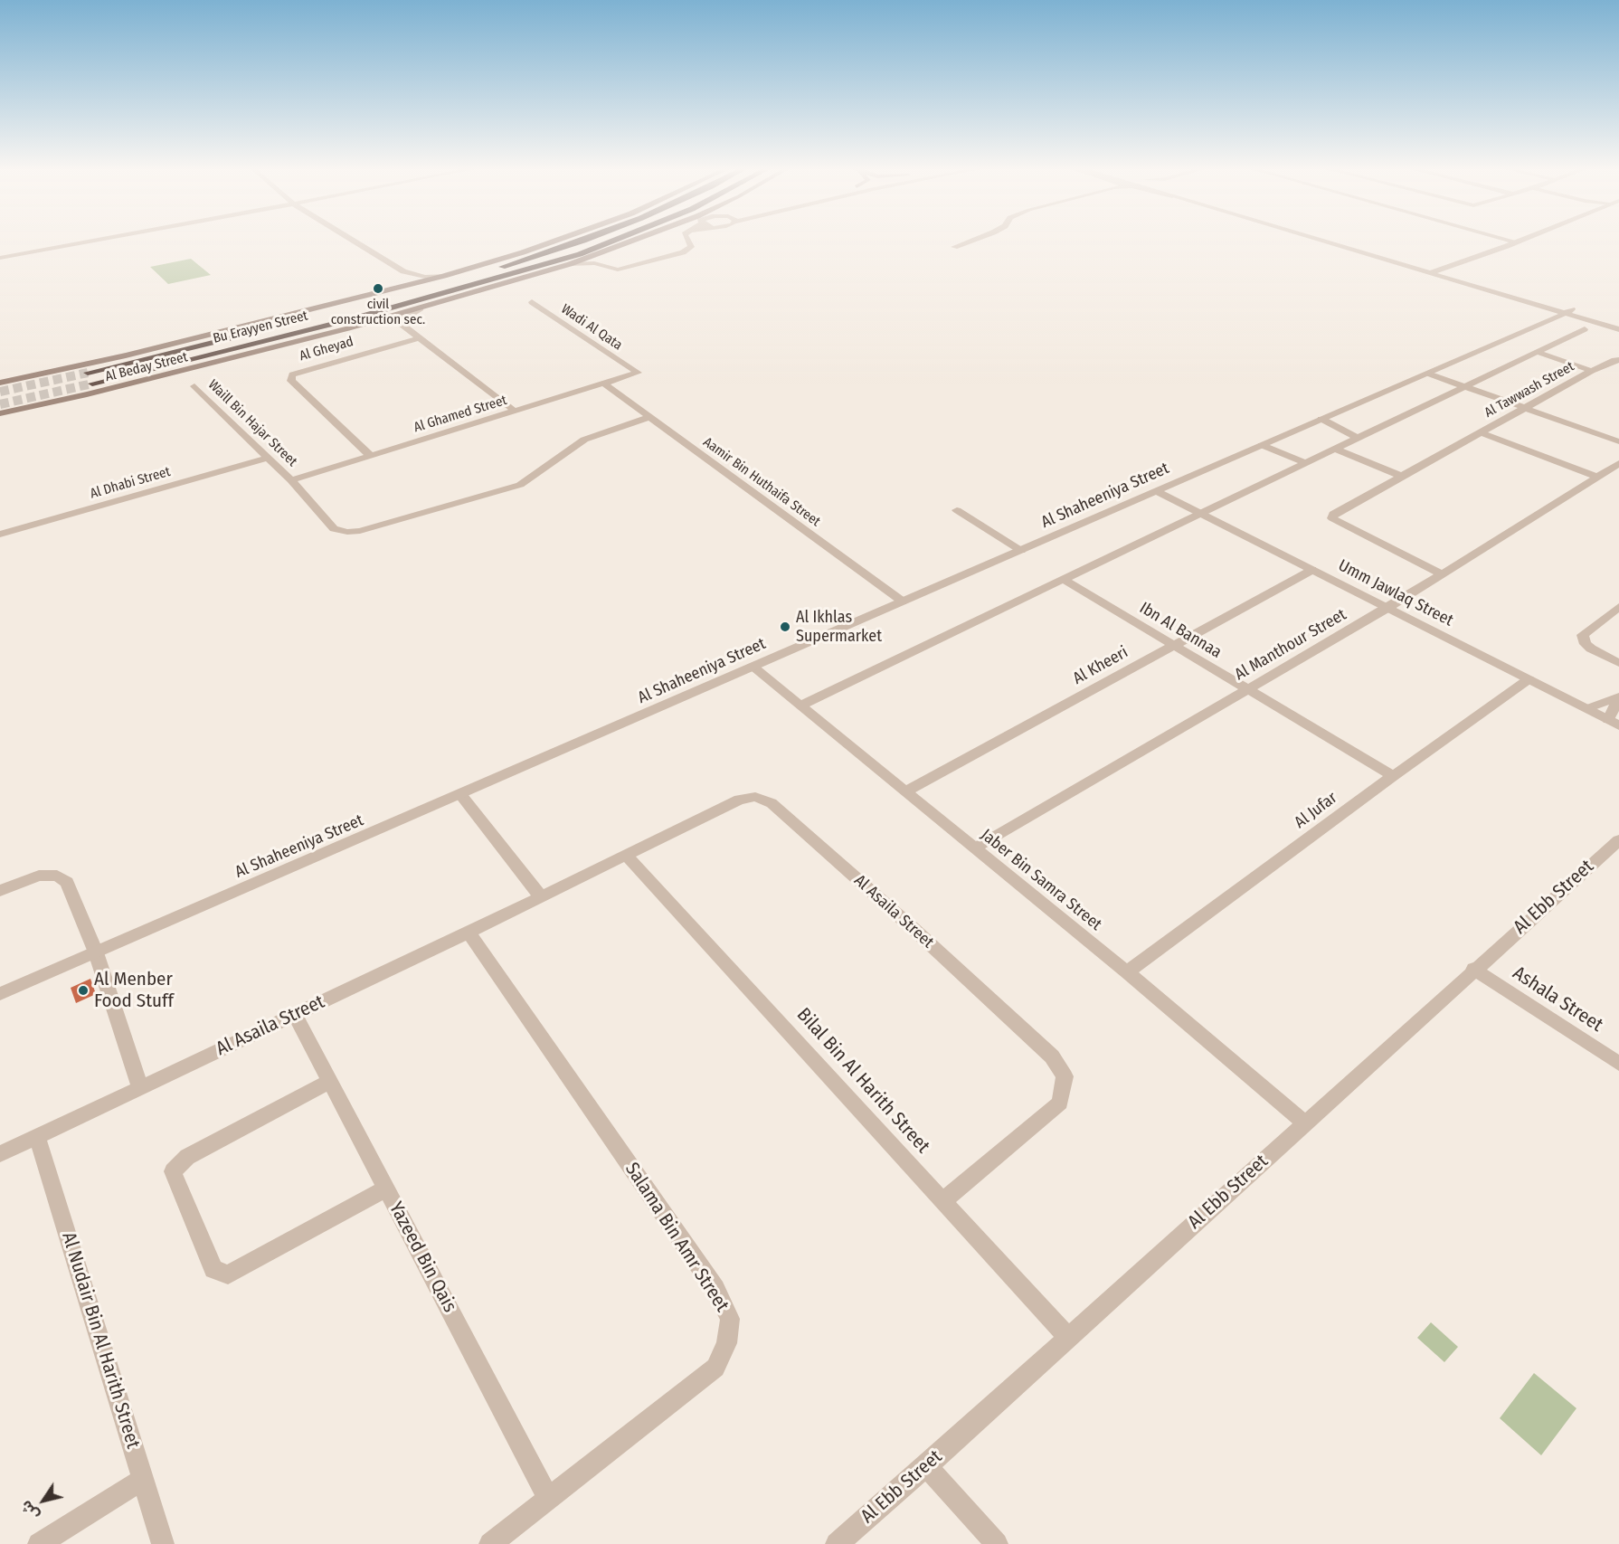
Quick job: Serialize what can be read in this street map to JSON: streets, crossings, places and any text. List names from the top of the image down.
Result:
{
  "streets": {
    "highway": ["Bu Erayyen Street"],
    "main road": ["Al Beday Street"],
    "street": [
      "Wadi Al Qata",
      "Al Gheyad",
      "Al Tawwash Street",
      "Al Ghamed Street",
      "Waill Bin Hajar Street",
      "Aamir Bin Huthaifa Street",
      "Al Dhabi Street",
      "Al Shaheeniya Street",
      "Umm Jawlaq Street",
      "Ibn Al Bannaa",
      "Al Manthour Street",
      "Al Kheeri",
      "Al Jufar",
      "Jaber Bin Samra Street",
      "Al Ebb Street",
      "Al Asaila Street",
      "Ashala Street",
      "Bilal Bin Al Harith Street",
      "Salama Bin Amr Street",
      "Yazeed Bin Qais",
      "Al Nudair Bin Al Harith Street"
    ]
  },
  "crossings": [
    ["Wadi Al Qata", "Al Ghamed Street"],
    ["Al Gheyad", "Al Ghamed Street"],
    ["Al Tawwash Street", "Al Manthour Street"],
    ["Al Ghamed Street", "Waill Bin Hajar Street"],
    ["Al Ghamed Street", "Aamir Bin Huthaifa Street"],
    ["Waill Bin Hajar Street", "Aamir Bin Huthaifa Street"],
    ["Waill Bin Hajar Street", "Al Dhabi Street"],
    ["Aamir Bin Huthaifa Street", "Al Shaheeniya Street"],
    ["Al Shaheeniya Street", "Umm Jawlaq Street"],
    ["Al Shaheeniya Street", "Jaber Bin Samra Street"],
    ["Umm Jawlaq Street", "Al Manthour Street"],
    ["Umm Jawlaq Street", "Al Kheeri"],
    ["Umm Jawlaq Street", "Al Jufar"],
    ["Ibn Al Bannaa", "Al Manthour Street"],
    ["Ibn Al Bannaa", "Al Kheeri"],
    ["Ibn Al Bannaa", "Al Jufar"],
    ["Al Manthour Street", "Jaber Bin Samra Street"],
    ["Al Kheeri", "Jaber Bin Samra Street"],
    ["Al Jufar", "Jaber Bin Samra Street"],
    ["Jaber Bin Samra Street", "Al Ebb Street"],
    ["Al Ebb Street", "Ashala Street"],
    ["Al Ebb Street", "Bilal Bin Al Harith Street"],
    ["Al Asaila Street", "Bilal Bin Al Harith Street"],
    ["Al Asaila Street", "Salama Bin Amr Street"],
    ["Al Asaila Street", "Yazeed Bin Qais"],
    ["Al Asaila Street", "Al Nudair Bin Al Harith Street"],
    ["Salama Bin Amr Street", "Yazeed Bin Qais"]
  ],
  "places": ["civil construction sec.", "Al Ikhlas Supermarket", "Al Menber Food Stuff"],
  "north": "bottom left"
}
